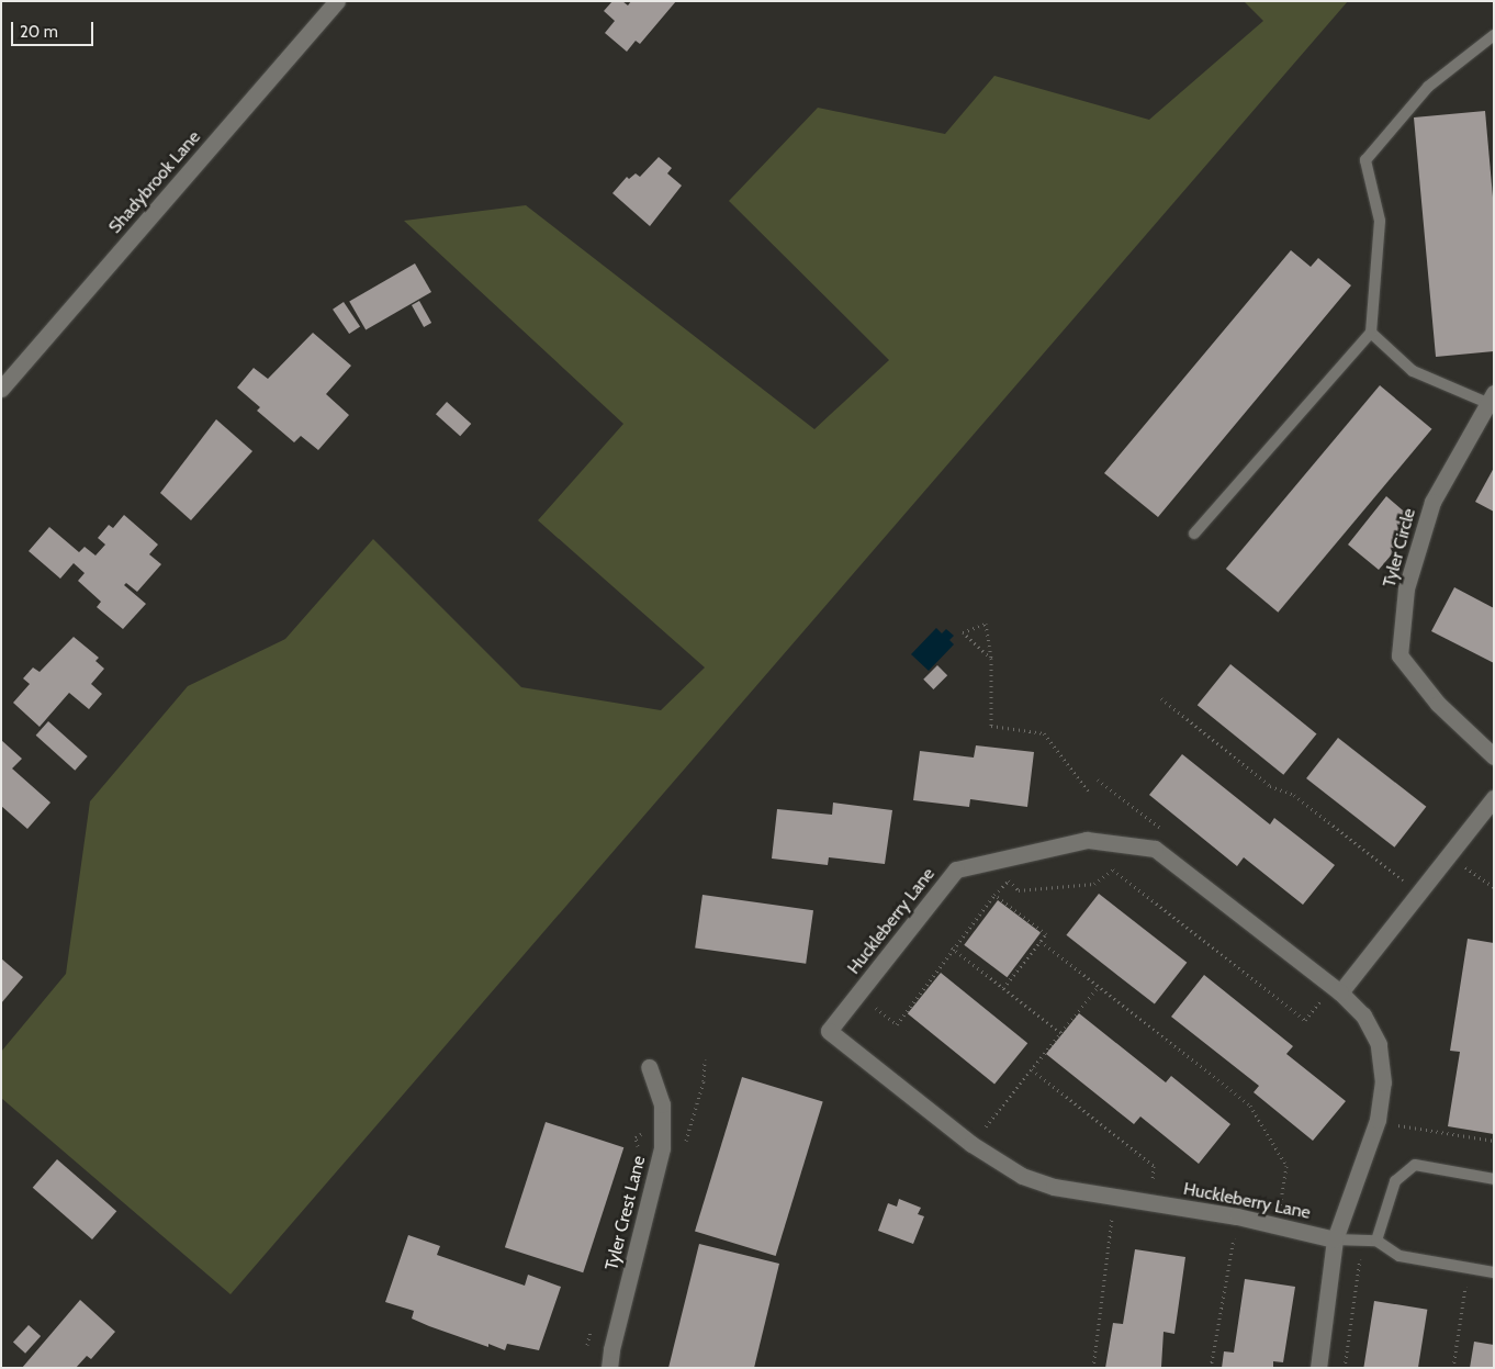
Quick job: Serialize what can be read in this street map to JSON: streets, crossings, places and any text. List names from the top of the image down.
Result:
{
  "streets": {
    "street": [
      "Shadybrook Lane",
      "Tyler Circle",
      "Huckleberry Lane",
      "Tyler Crest Lane"
    ]
  },
  "scale_bar": "20 m"
}
